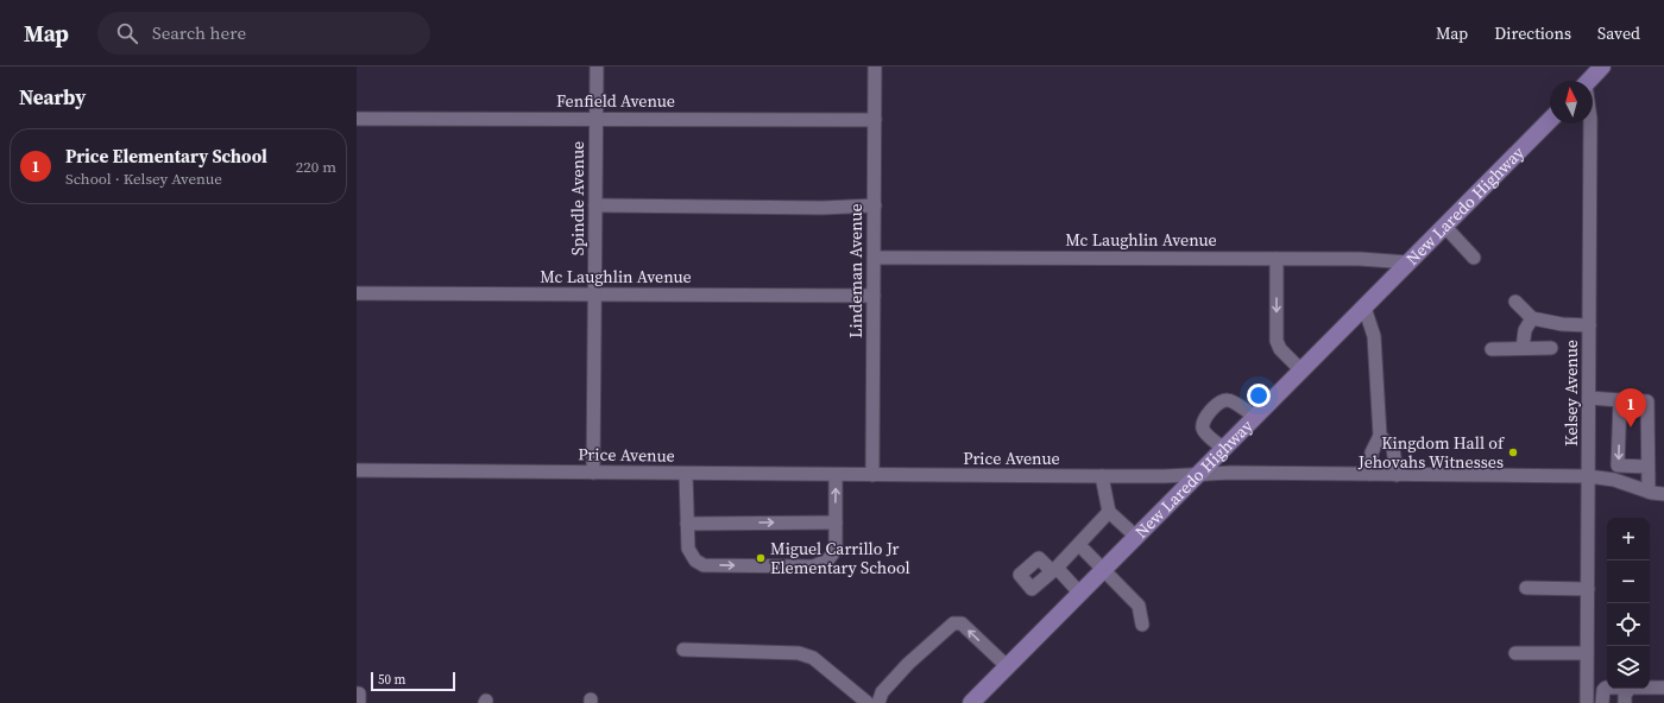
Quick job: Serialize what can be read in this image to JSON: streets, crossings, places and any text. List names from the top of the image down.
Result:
{
  "streets": {
    "main road": ["New Laredo Highway"],
    "street": [
      "Fenfield Avenue",
      "Spindle Avenue",
      "Mc Laughlin Avenue",
      "Lindeman Avenue",
      "Kelsey Avenue",
      "Price Avenue"
    ]
  },
  "crossings": [
    ["Fenfield Avenue", "Spindle Avenue"],
    ["Fenfield Avenue", "Lindeman Avenue"],
    ["Spindle Avenue", "Mc Laughlin Avenue"],
    ["Spindle Avenue", "Price Avenue"],
    ["New Laredo Highway", "Mc Laughlin Avenue"],
    ["New Laredo Highway", "Price Avenue"],
    ["Mc Laughlin Avenue", "Lindeman Avenue"],
    ["Lindeman Avenue", "Price Avenue"],
    ["Kelsey Avenue", "Price Avenue"]
  ],
  "places": ["Kingdom Hall of Jehovahs Witnesses", "Miguel Carrillo Jr Elementary School"],
  "scale_bar": "50 m",
  "north": "top",
  "page": {
    "header": "Map",
    "search": "Search here",
    "nav": ["Map", "Directions", "Saved"],
    "heading": "Nearby",
    "list": [
      {
        "mark": "1",
        "name": "Price Elementary School",
        "note": "School · Kelsey Avenue",
        "value": "220 m"
      }
    ],
    "pins": "1",
    "map_buttons": ["+", "−"],
    "scale": "50 m"
  }
}
